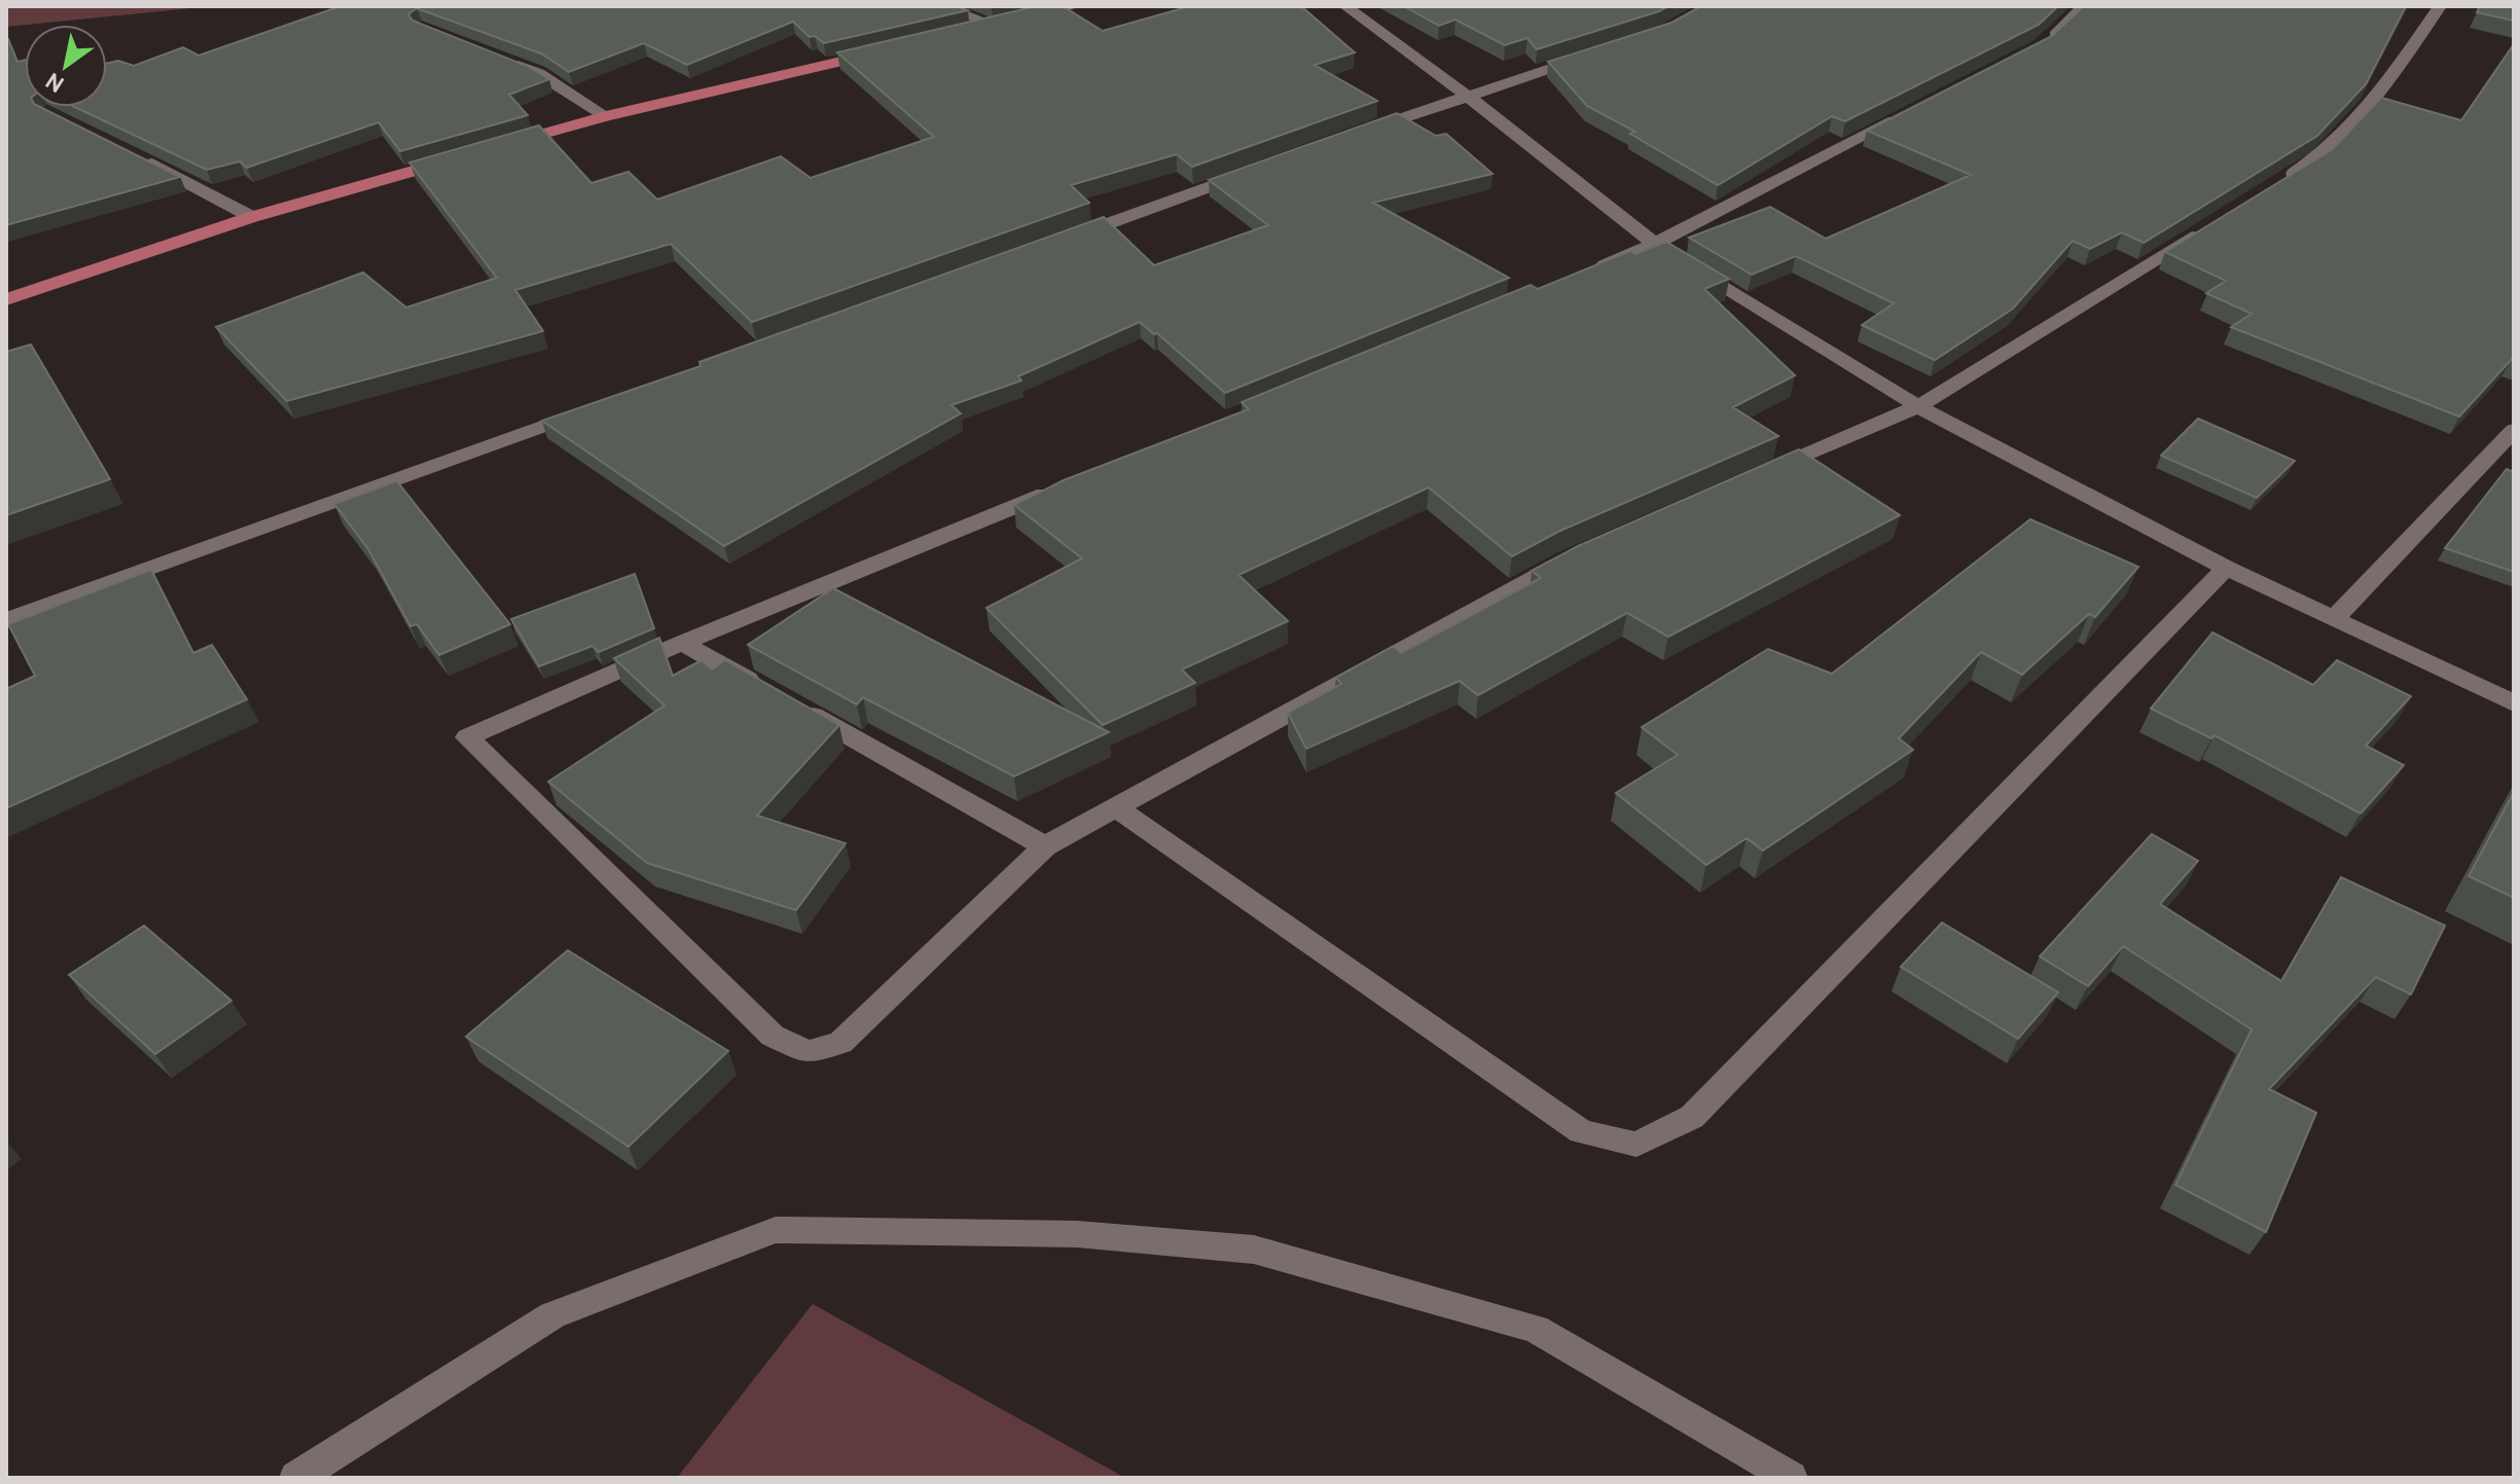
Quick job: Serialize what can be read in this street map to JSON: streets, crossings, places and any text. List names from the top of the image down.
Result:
{
  "north": "bottom left"
}
